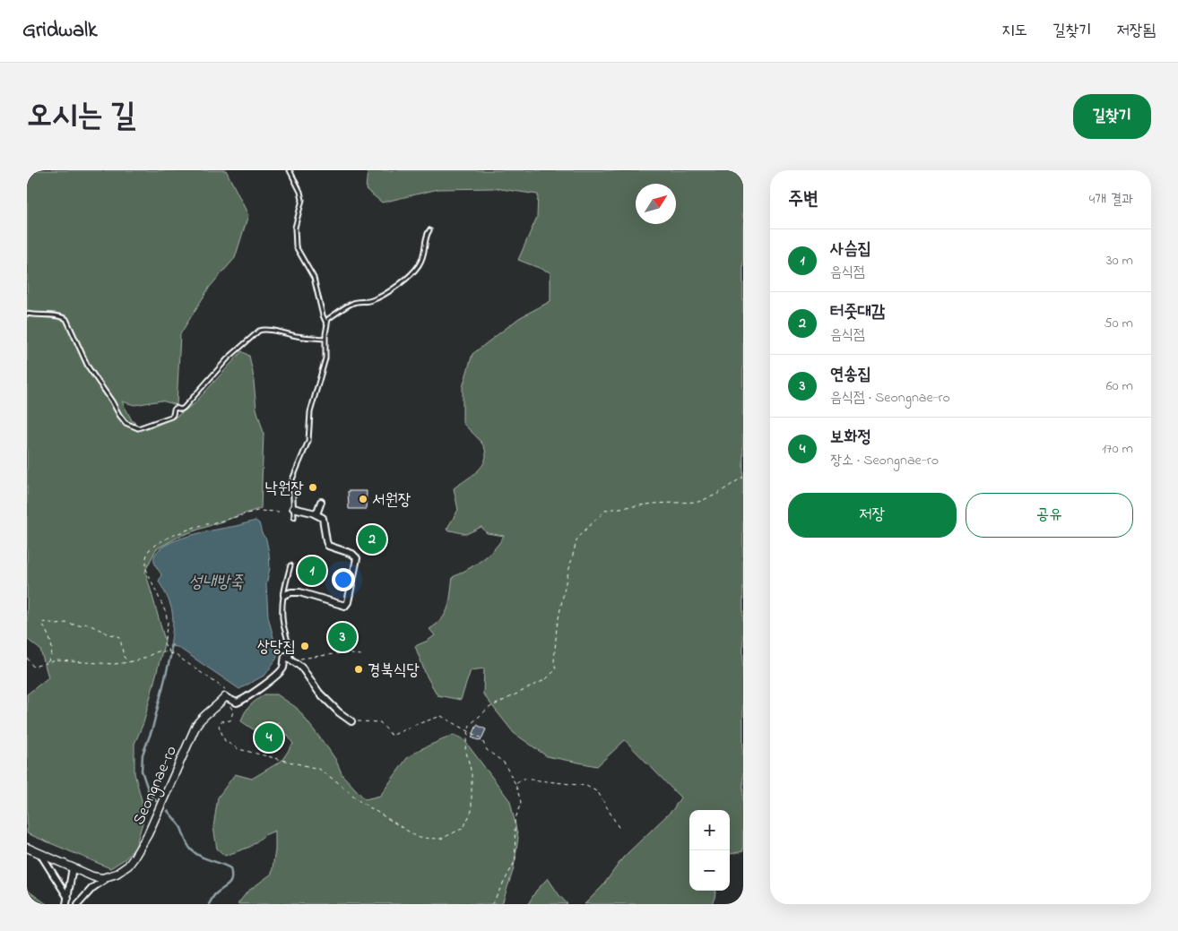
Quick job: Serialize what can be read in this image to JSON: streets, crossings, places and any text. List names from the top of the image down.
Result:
{
  "streets": {
    "street": ["Seongnae-ro"]
  },
  "water": ["성내방죽"],
  "places": [
    "낙원장",
    "서원장",
    "상당집",
    "경북식당"
  ],
  "north": "top right",
  "page": {
    "header": "Gridwalk",
    "nav": ["지도", "길찾기", "저장됨"],
    "title": "오시는 길",
    "buttons": [
      "길찾기",
      ["저장", "공유"]
    ],
    "heading": ["주변", "4개 결과"],
    "list": [
      {
        "mark": "1",
        "name": "사슴집",
        "note": "음식점",
        "value": "30 m"
      },
      {
        "mark": "2",
        "name": "터줏대감",
        "note": "음식점",
        "value": "50 m"
      },
      {
        "mark": "3",
        "name": "연송집",
        "note": "음식점 · Seongnae-ro",
        "value": "60 m"
      },
      {
        "mark": "4",
        "name": "보화정",
        "note": "장소 · Seongnae-ro",
        "value": "170 m"
      }
    ],
    "pins": [
      "2",
      "1",
      "3",
      "4"
    ],
    "map_buttons": ["+", "−"]
  }
}
